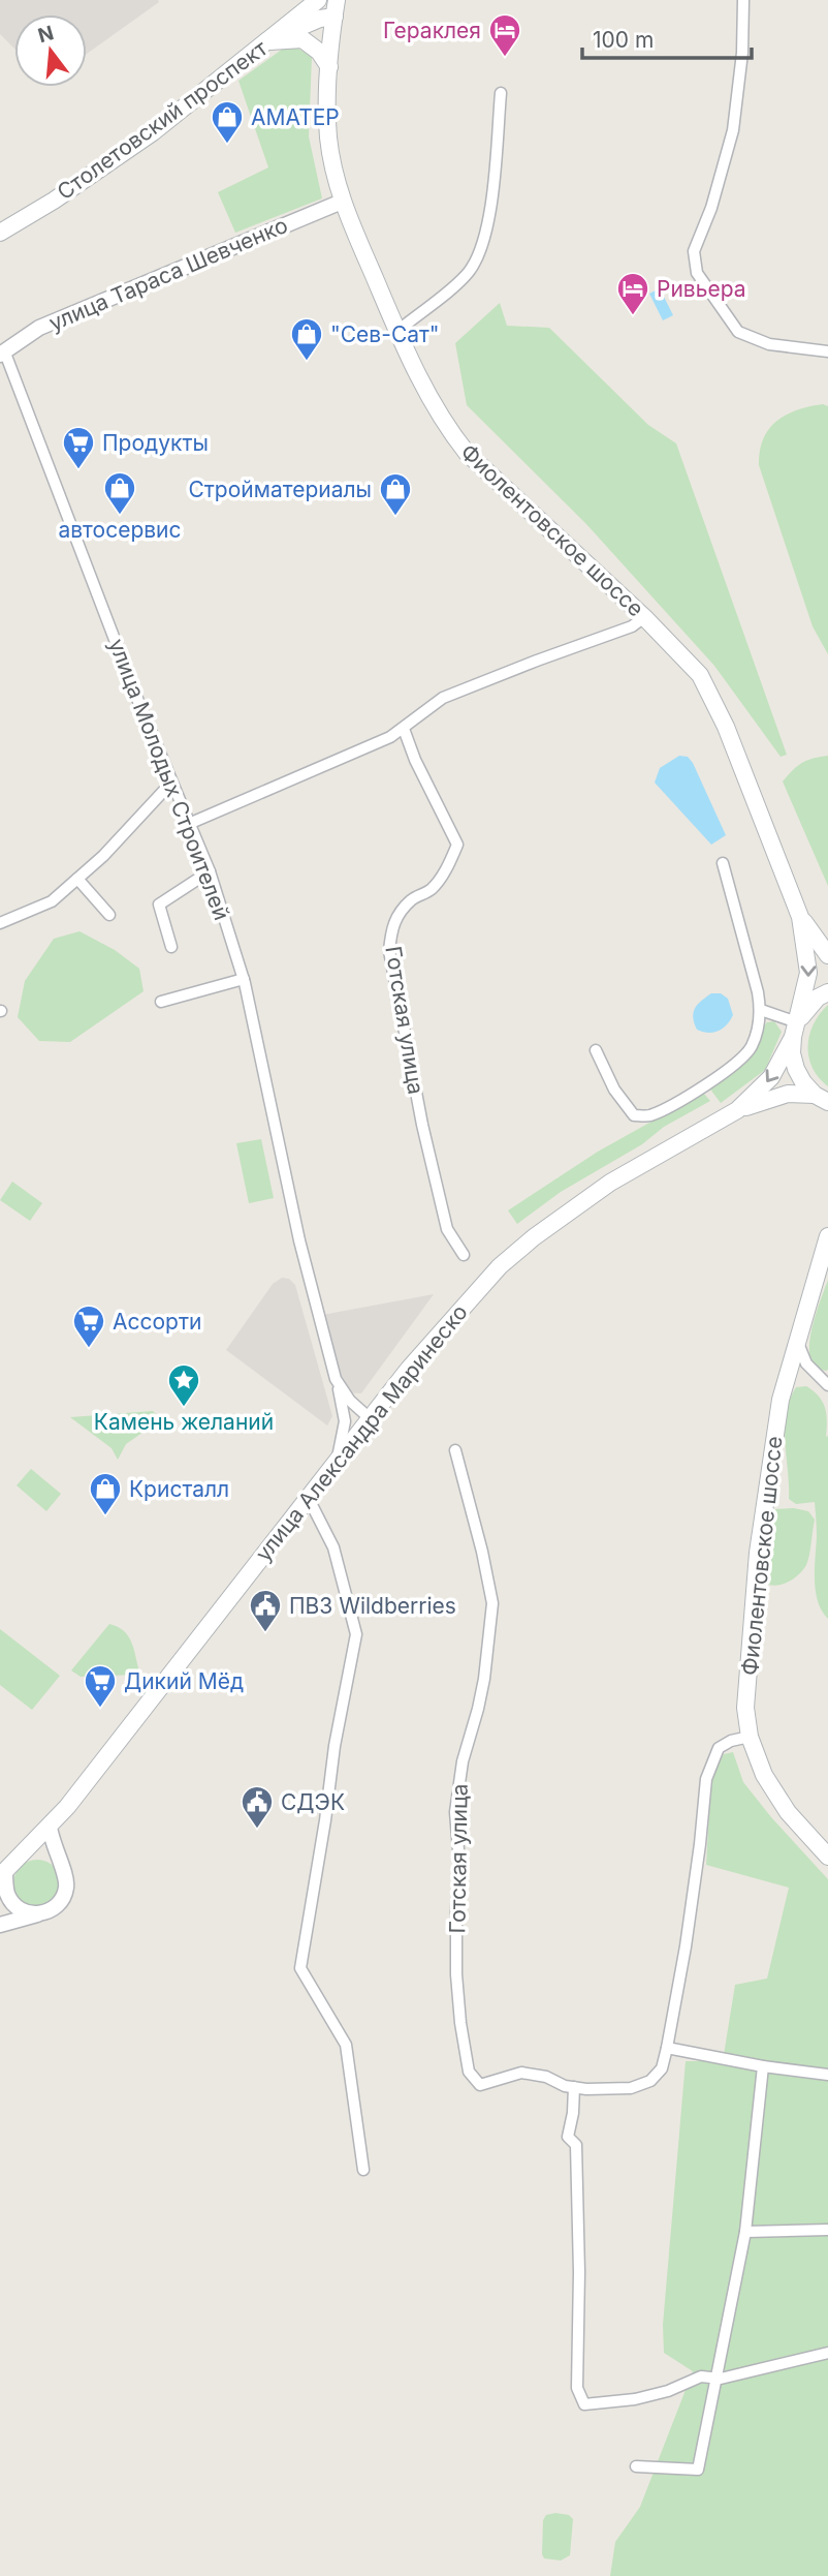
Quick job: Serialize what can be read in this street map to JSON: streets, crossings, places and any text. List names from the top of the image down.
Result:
{
  "streets": {
    "main road": ["Столетовский проспект", "Фиолентовское шоссе", "улица Александра Маринеско"],
    "street": ["улица Тараса Шевченко", "улица Молодых Строителей", "Готская улица"]
  },
  "crossings": [
    ["улица Тараса Шевченко", "Фиолентовское шоссе"],
    ["улица Тараса Шевченко", "улица Молодых Строителей"],
    ["Фиолентовское шоссе", "Готская улица"],
    ["Фиолентовское шоссе", "улица Александра Маринеско"],
    ["улица Молодых Строителей", "улица Александра Маринеско"]
  ],
  "places": {
    "hotel": ["Гераклея", "Ривьера"],
    "shop": [
      "АМАТЕР",
      "\"Сев-Сат\"",
      "автосервис",
      "Стройматериалы",
      "Кристалл"
    ],
    "supermarket": ["Продукты", "Ассорти", "Дикий Мёд"],
    "place": ["Камень желаний"],
    "public building": ["ПВЗ Wildberries", "СДЭК"]
  },
  "scale_bar": "100 m",
  "north": "top"
}
